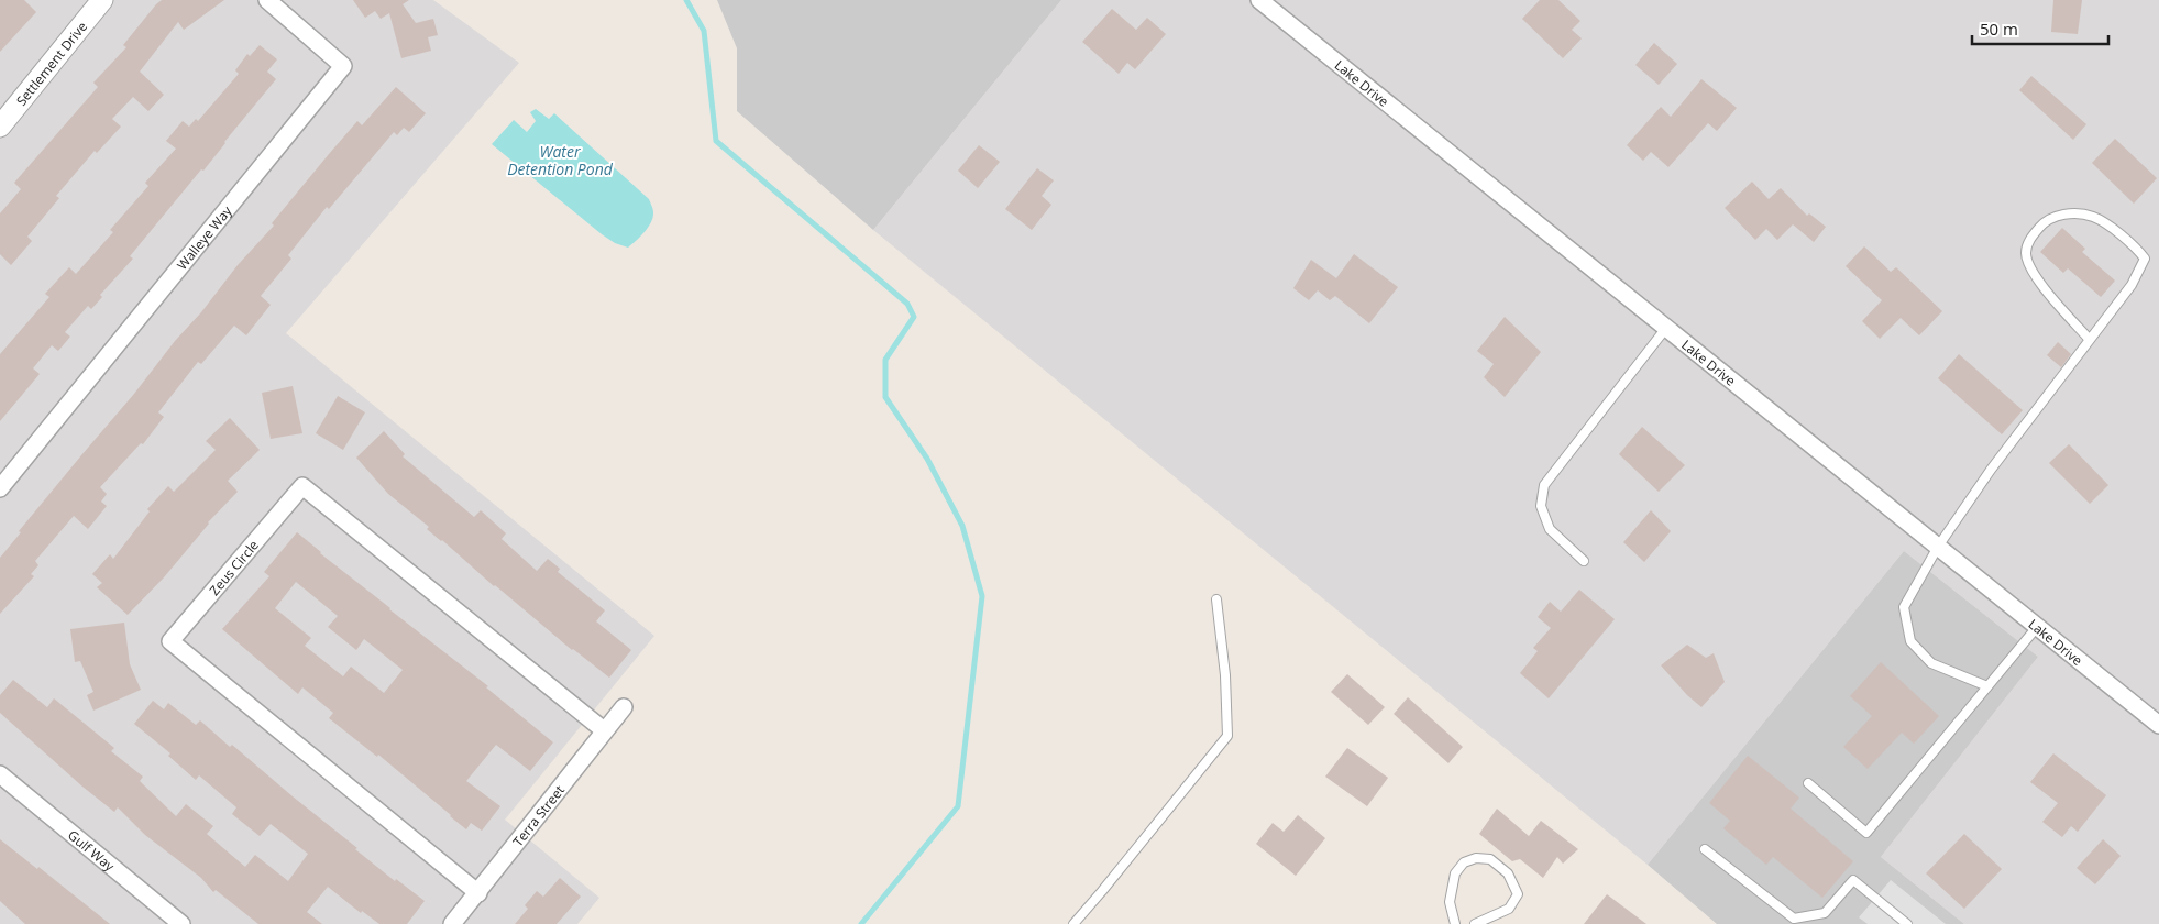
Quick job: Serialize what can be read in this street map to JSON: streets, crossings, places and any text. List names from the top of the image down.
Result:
{
  "streets": {
    "street": [
      "Settlement Drive",
      "Lake Drive",
      "Walleye Way",
      "Zeus Circle",
      "Terra Street",
      "Gulf Way"
    ]
  },
  "crossings": [
    ["Zeus Circle", "Terra Street"]
  ],
  "water": ["Water Detention Pond"],
  "scale_bar": "50 m"
}
